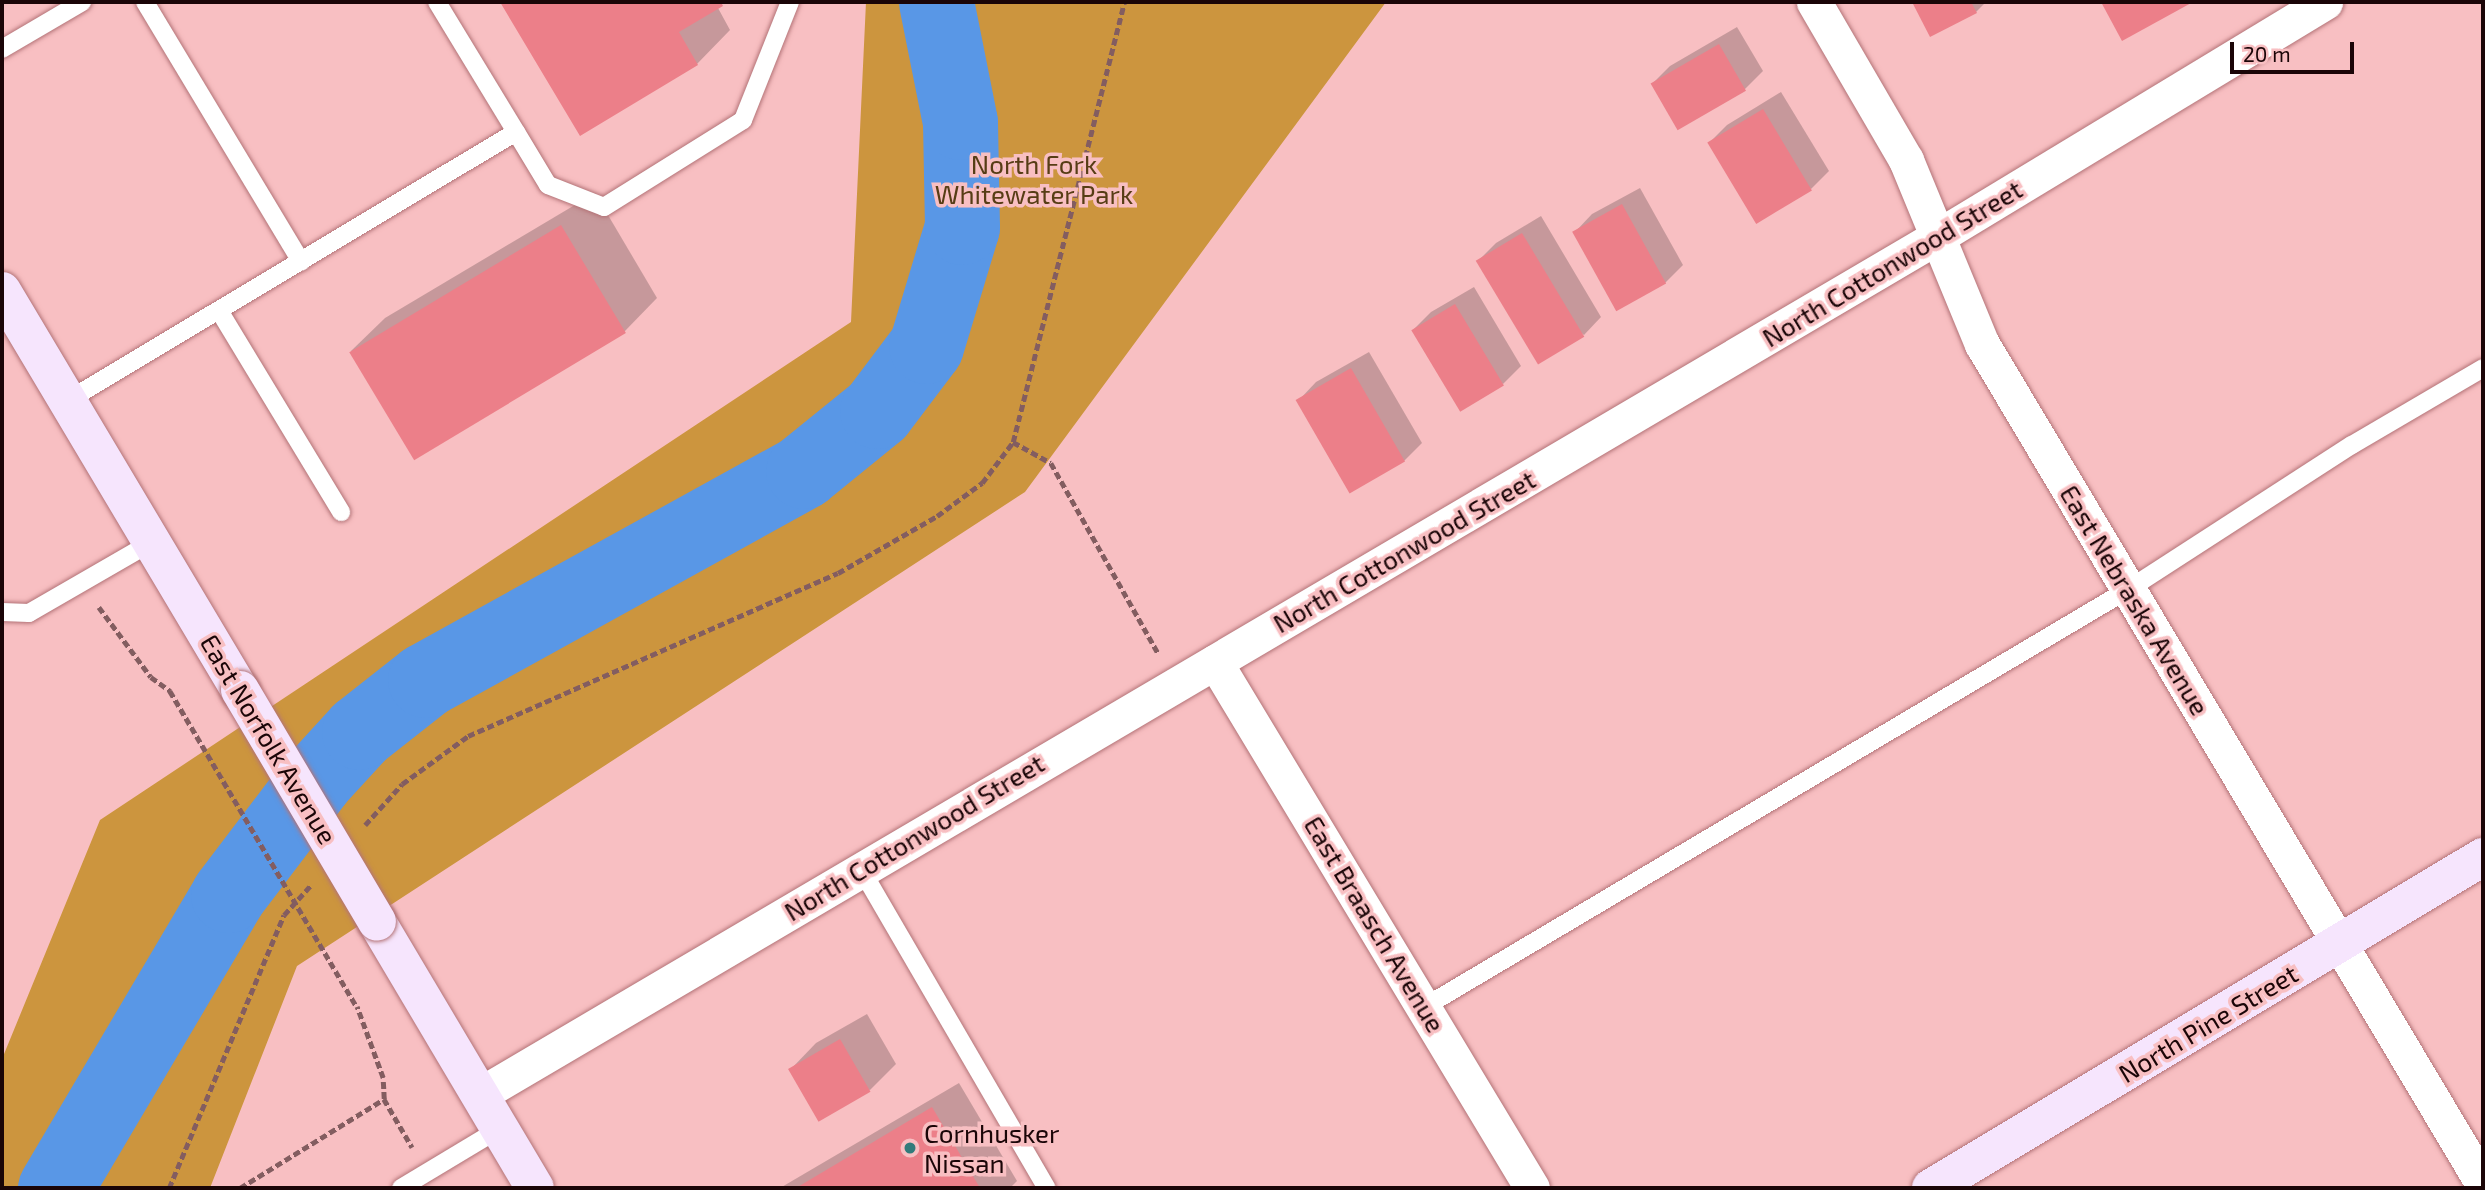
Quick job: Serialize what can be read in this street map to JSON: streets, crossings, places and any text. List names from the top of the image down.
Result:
{
  "streets": {
    "main road": ["East Norfolk Avenue", "North Pine Street"],
    "street": ["North Cottonwood Street", "East Nebraska Avenue", "East Braasch Avenue"]
  },
  "crossings": [
    ["North Cottonwood Street", "East Nebraska Avenue"],
    ["North Cottonwood Street", "East Norfolk Avenue"],
    ["North Cottonwood Street", "East Braasch Avenue"],
    ["East Nebraska Avenue", "North Pine Street"]
  ],
  "parks": ["North Fork Whitewater Park"],
  "places": ["Cornhusker Nissan"],
  "scale_bar": "20 m"
}
